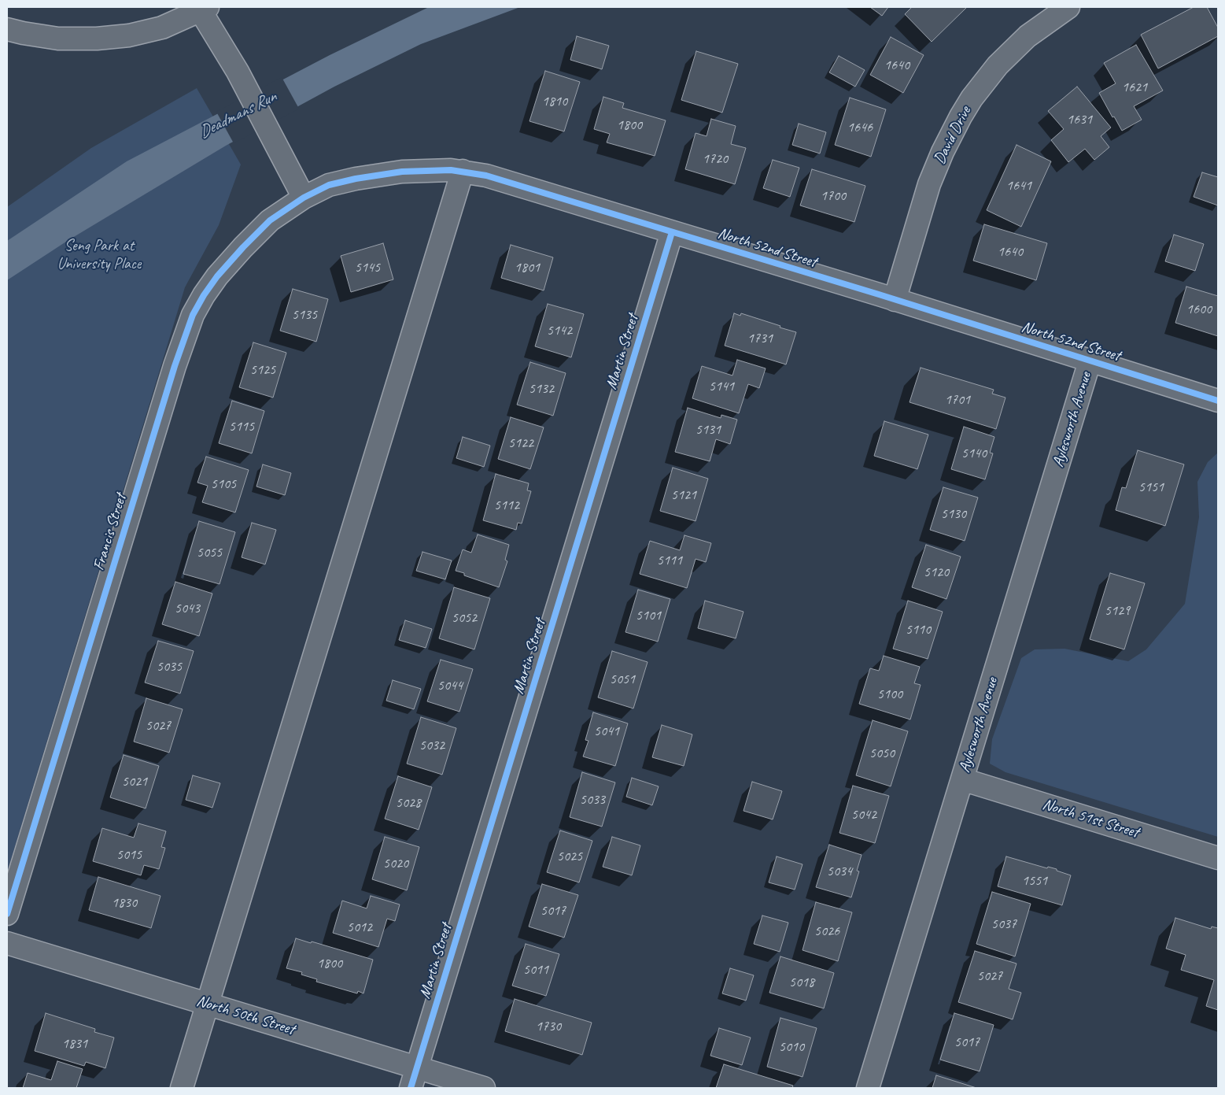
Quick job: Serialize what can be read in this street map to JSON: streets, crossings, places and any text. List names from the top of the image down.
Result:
{
  "streets": {
    "street": [
      "David Drive",
      "North 52nd Street",
      "Martin Street",
      "Aylesworth Avenue",
      "Francis Street",
      "North 51st Street",
      "North 50th Street"
    ]
  },
  "crossings": [
    ["David Drive", "North 52nd Street"],
    ["North 52nd Street", "Martin Street"],
    ["North 52nd Street", "Aylesworth Avenue"],
    ["North 52nd Street", "Francis Street"],
    ["Martin Street", "North 50th Street"],
    ["Aylesworth Avenue", "North 51st Street"]
  ],
  "water": ["Deadmans Run"],
  "parks": ["Seng Park at University Place"],
  "house_numbers": [
    "1640",
    "1621",
    "1810",
    "1631",
    "1800",
    "1646",
    "1720",
    "1641",
    "1700",
    "1640",
    "5145",
    "1801",
    "1600",
    "5135",
    "5142",
    "1731",
    "5125",
    "5141",
    "5132",
    "1701",
    "5115",
    "5131",
    "5122",
    "5140",
    "5105",
    "5151",
    "5121",
    "5112",
    "5130",
    "5055",
    "5111",
    "5120",
    "5043",
    "5129",
    "5101",
    "5052",
    "5110",
    "5035",
    "5051",
    "5044",
    "5100",
    "5027",
    "5041",
    "5032",
    "5050",
    "5021",
    "5033",
    "5028",
    "5042",
    "5015",
    "5025",
    "5020",
    "5034",
    "1551",
    "1830",
    "5017",
    "5037",
    "5012",
    "5026",
    "1800",
    "5011",
    "5027",
    "5018",
    "1730",
    "5017",
    "1831",
    "5010"
  ]
}
